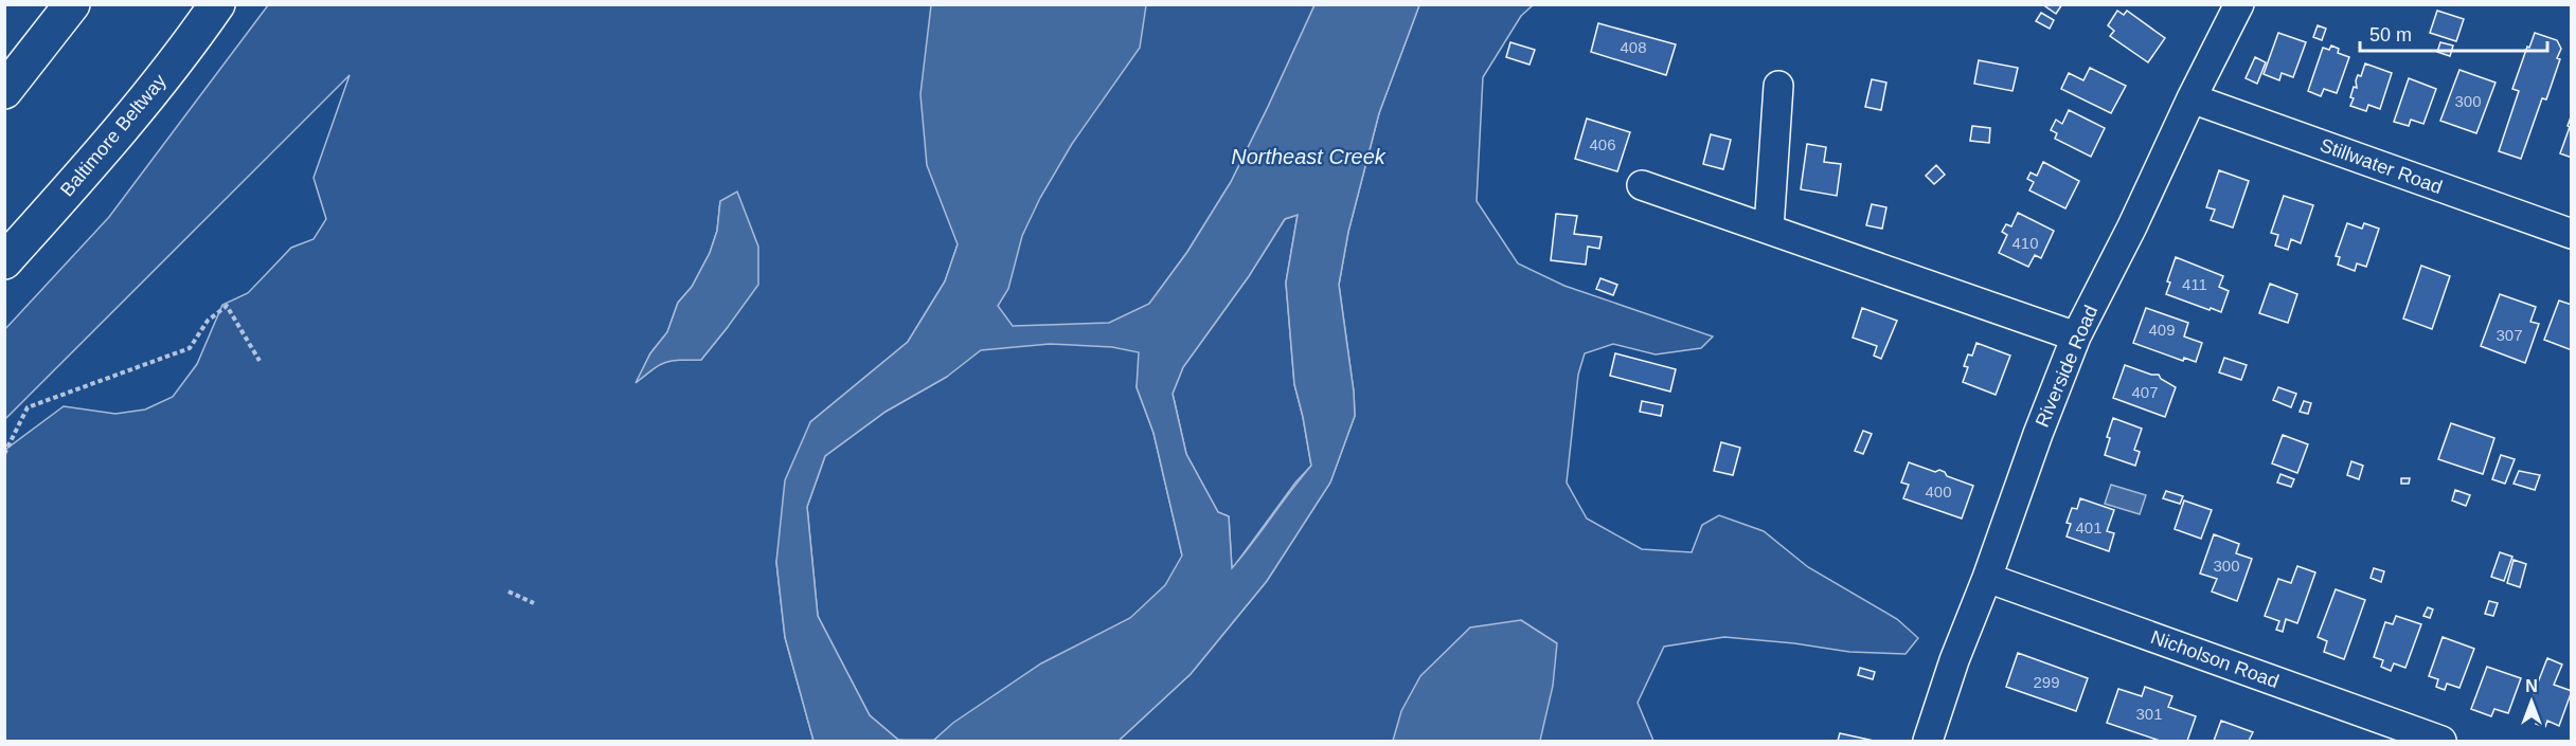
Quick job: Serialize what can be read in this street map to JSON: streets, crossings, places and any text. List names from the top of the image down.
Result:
{
  "streets": {
    "highway": ["Baltimore Beltway"],
    "street": ["Stillwater Road", "Riverside Road", "Nicholson Road"]
  },
  "crossings": [
    ["Stillwater Road", "Riverside Road"],
    ["Riverside Road", "Nicholson Road"]
  ],
  "water": ["Northeast Creek"],
  "house_numbers": [
    "408",
    "300",
    "406",
    "410",
    "411",
    "409",
    "307",
    "407",
    "400",
    "401",
    "300",
    "299",
    "301"
  ],
  "scale_bar": "50 m",
  "north": "top"
}
